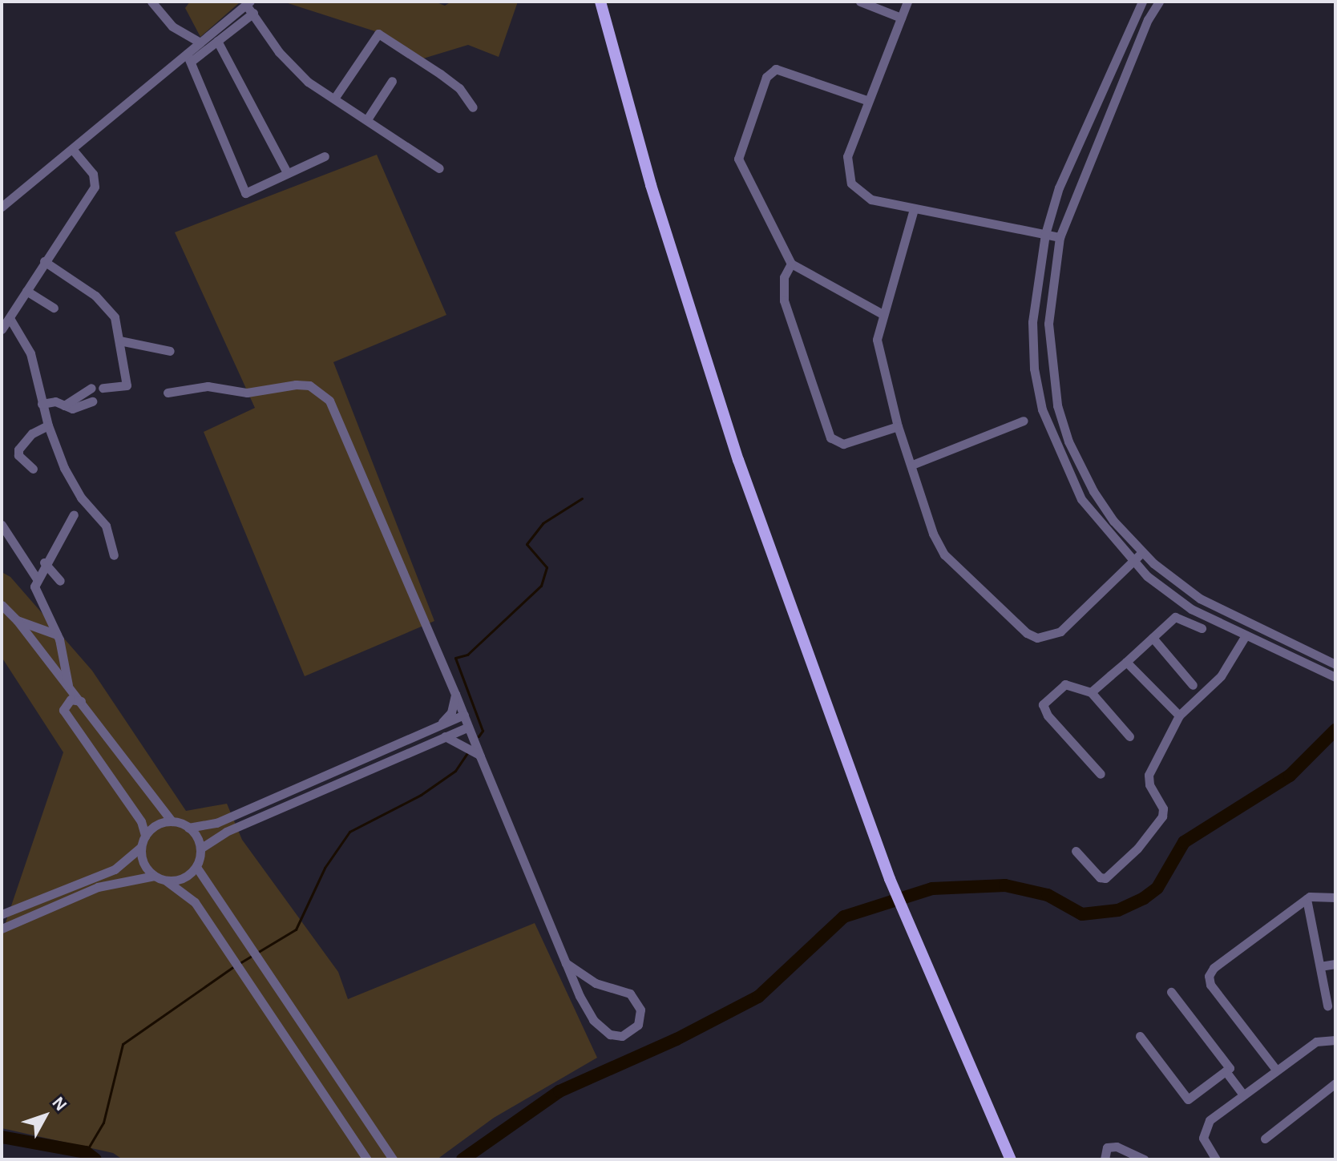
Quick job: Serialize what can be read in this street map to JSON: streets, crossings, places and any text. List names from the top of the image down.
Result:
{
  "north": "top right"
}
